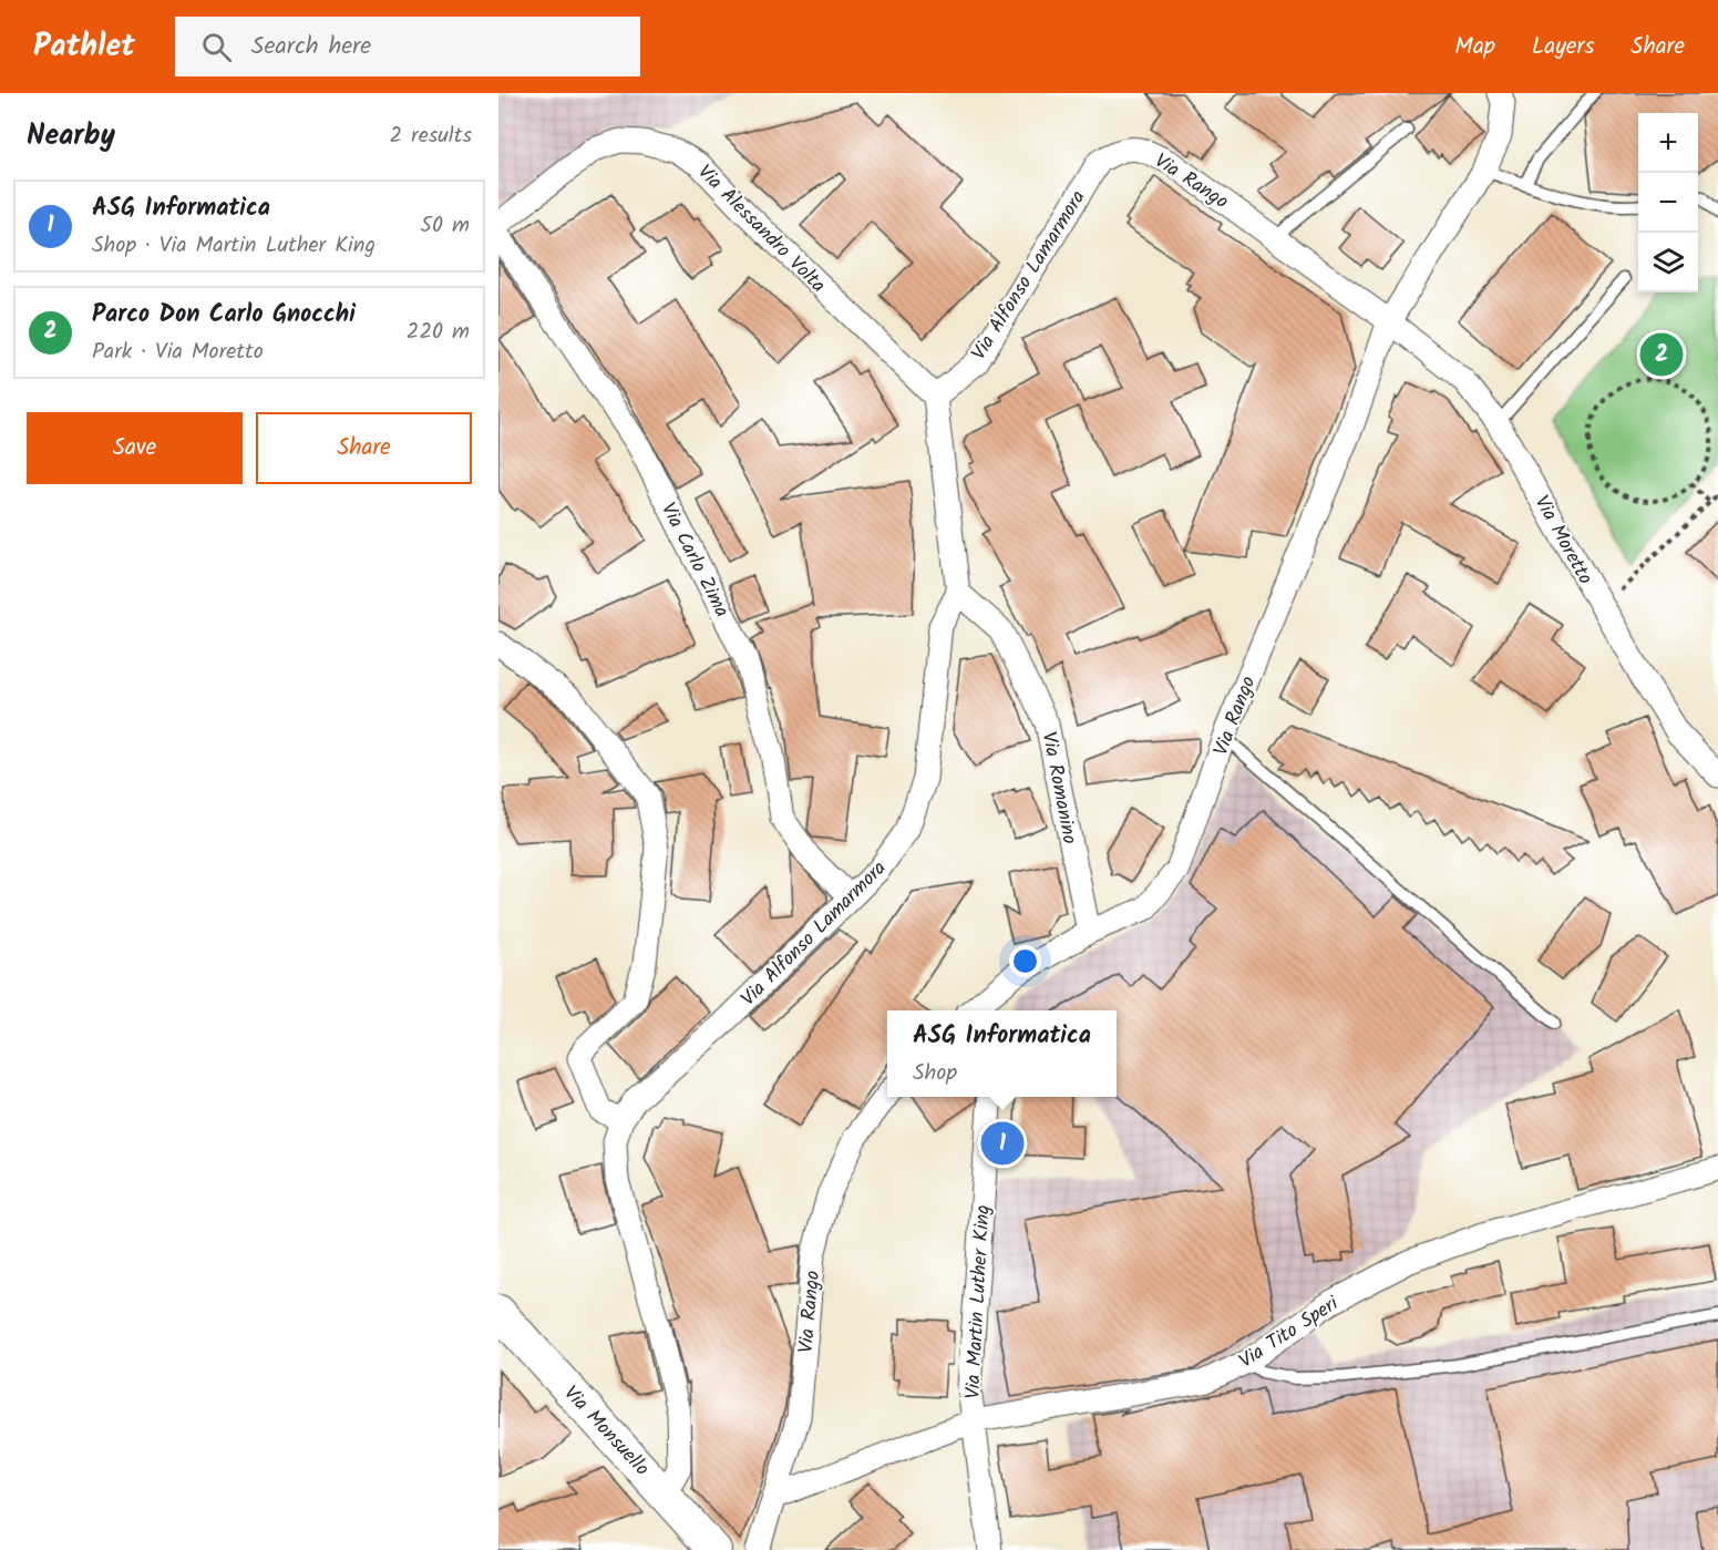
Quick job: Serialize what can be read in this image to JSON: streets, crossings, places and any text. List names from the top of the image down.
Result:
{
  "streets": {
    "main road": ["Via Monsuello"],
    "street": [
      "Via Rango",
      "Via Alessandro Volta",
      "Via Alfonso Lamarmora",
      "Via Moretto",
      "Via Carlo Zima",
      "Via Romanino",
      "Via Martin Luther King",
      "Via Tito Speri"
    ]
  },
  "crossings": [
    ["Via Rango", "Via Alfonso Lamarmora"],
    ["Via Rango", "Via Moretto"],
    ["Via Rango", "Via Romanino"],
    ["Via Rango", "Via Tito Speri"],
    ["Via Alessandro Volta", "Via Alfonso Lamarmora"],
    ["Via Alfonso Lamarmora", "Via Carlo Zima"],
    ["Via Alfonso Lamarmora", "Via Romanino"],
    ["Via Alfonso Lamarmora", "Via Monsuello"],
    ["Via Martin Luther King", "Via Tito Speri"]
  ],
  "page": {
    "header": "Pathlet",
    "search": "Search here",
    "nav": ["Map", "Layers", "Share"],
    "heading": ["Nearby", "2 results"],
    "map_buttons": ["+", "−"],
    "list": [
      {
        "mark": "1",
        "name": "ASG Informatica",
        "note": "Shop · Via Martin Luther King",
        "value": "50 m"
      },
      {
        "mark": "2",
        "name": "Parco Don Carlo Gnocchi",
        "note": "Park · Via Moretto",
        "value": "220 m"
      }
    ],
    "pins": ["2", "1"],
    "buttons": ["Save", "Share"],
    "popup": ["ASG Informatica", "Shop"]
  }
}
